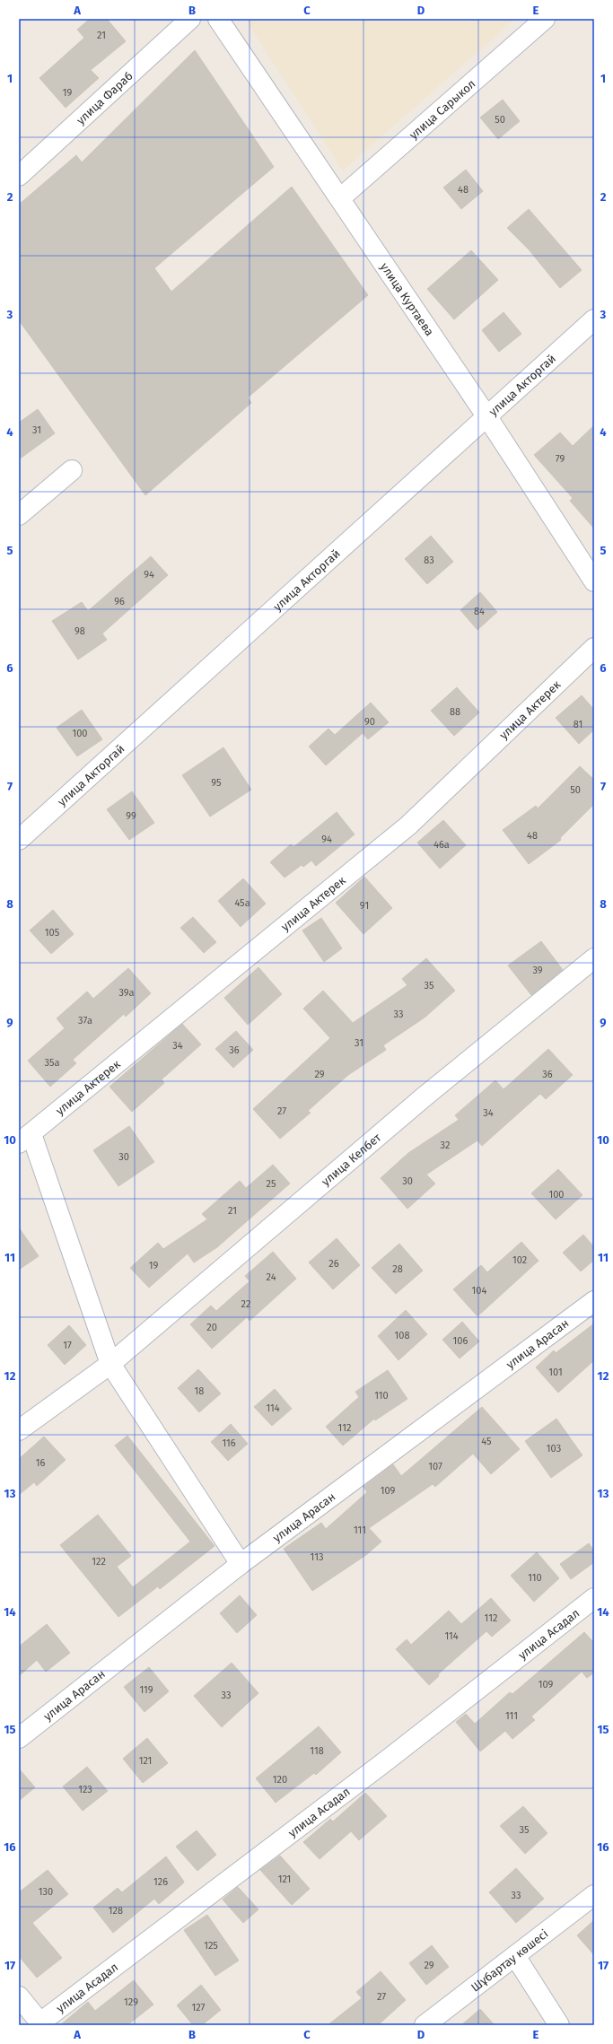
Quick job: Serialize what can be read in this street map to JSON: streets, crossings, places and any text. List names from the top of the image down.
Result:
{
  "streets": {
    "street": [
      "улица Фараб",
      "улица Сарыкол",
      "улица Куртаева",
      "улица Акторгай",
      "улица Актерек",
      "улица Келбет",
      "улица Арасан",
      "улица Асадал",
      "Шұбартау көшесі"
    ]
  },
  "crossings": [
    ["улица Сарыкол", "улица Куртаева"],
    ["улица Куртаева", "улица Акторгай"]
  ],
  "house_numbers": [
    "21",
    "19",
    "50",
    "48",
    "31",
    "79",
    "83",
    "94",
    "96",
    "84",
    "98",
    "88",
    "90",
    "81",
    "100",
    "95",
    "50",
    "99",
    "48",
    "94",
    "46а",
    "45а",
    "91",
    "105",
    "39",
    "35",
    "39а",
    "33",
    "37а",
    "31",
    "34",
    "36",
    "35а",
    "29",
    "36",
    "27",
    "34",
    "32",
    "30",
    "30",
    "25",
    "100",
    "21",
    "102",
    "26",
    "19",
    "28",
    "24",
    "104",
    "22",
    "20",
    "108",
    "106",
    "17",
    "101",
    "18",
    "110",
    "114",
    "112",
    "45",
    "116",
    "103",
    "16",
    "107",
    "109",
    "111",
    "113",
    "122",
    "110",
    "112",
    "114",
    "109",
    "119",
    "33",
    "111",
    "118",
    "121",
    "120",
    "123",
    "35",
    "121",
    "126",
    "130",
    "33",
    "128",
    "125",
    "29",
    "27",
    "129",
    "127"
  ],
  "grid": {
    "columns": [
      "A",
      "B",
      "C",
      "D",
      "E"
    ],
    "rows": [
      "1",
      "2",
      "3",
      "4",
      "5",
      "6",
      "7",
      "8",
      "9",
      "10",
      "11",
      "12",
      "13",
      "14",
      "15",
      "16",
      "17"
    ]
  }
}
